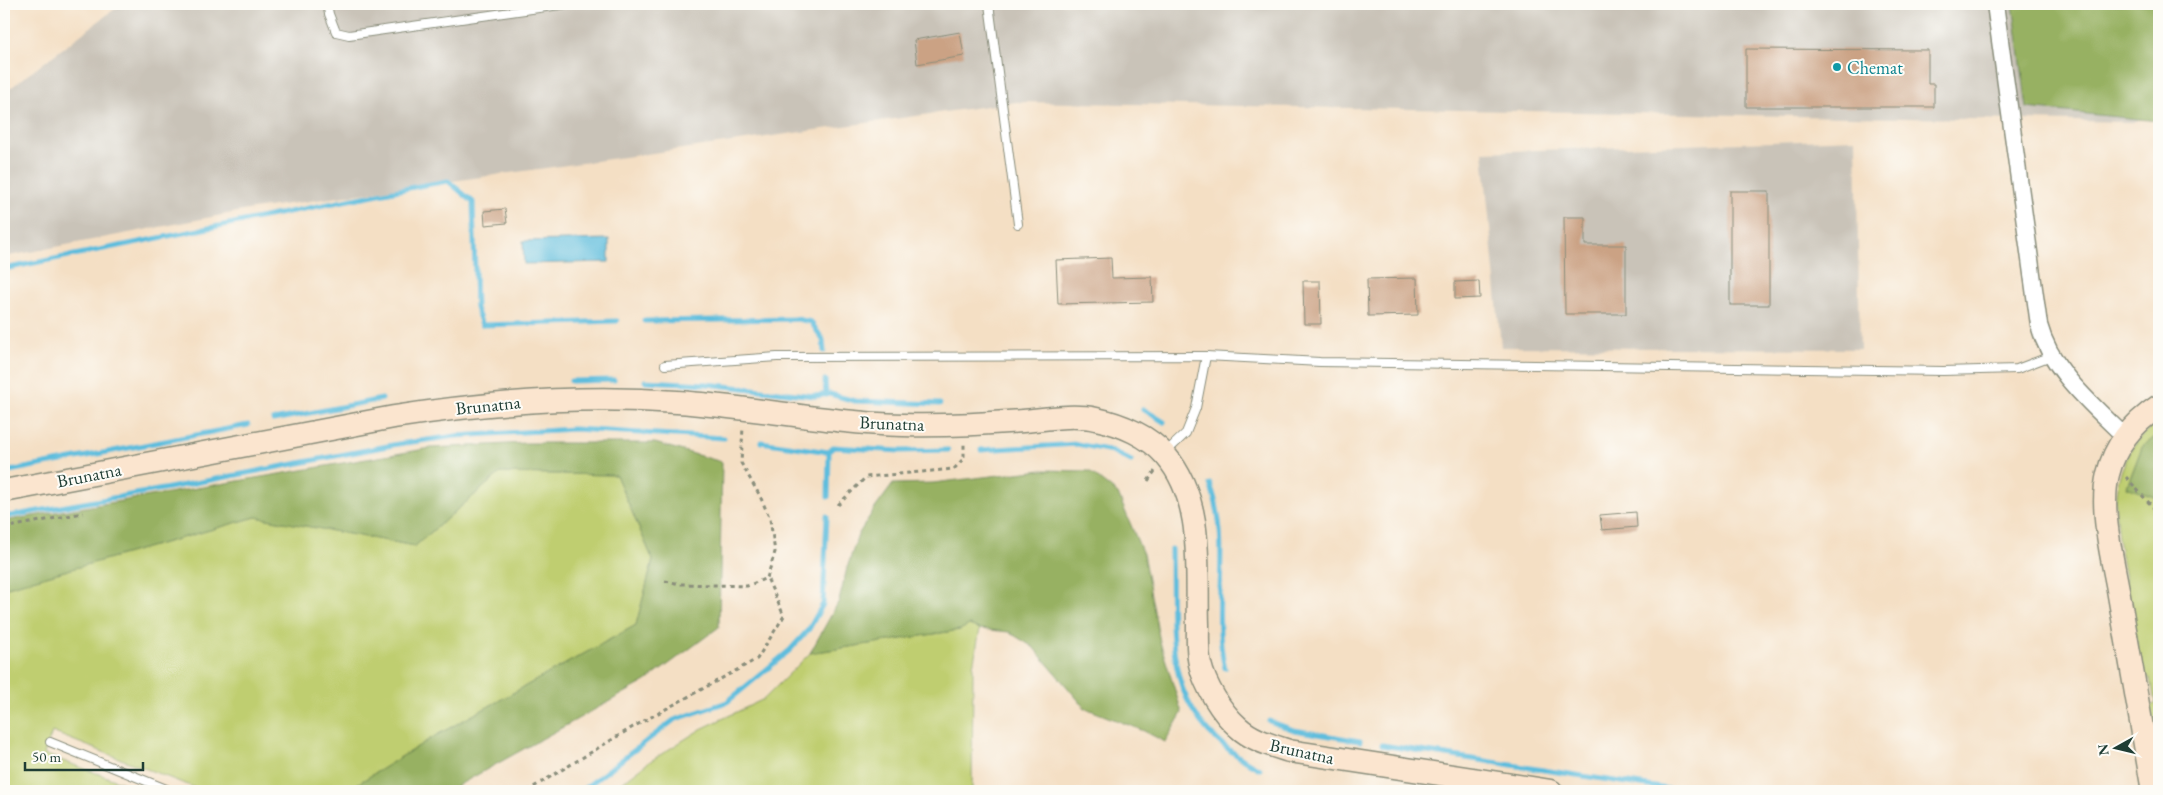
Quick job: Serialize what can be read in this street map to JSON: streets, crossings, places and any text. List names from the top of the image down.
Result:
{
  "streets": {
    "street": ["Brunatna"]
  },
  "places": ["Chemat"],
  "scale_bar": "50 m",
  "north": "left"
}
